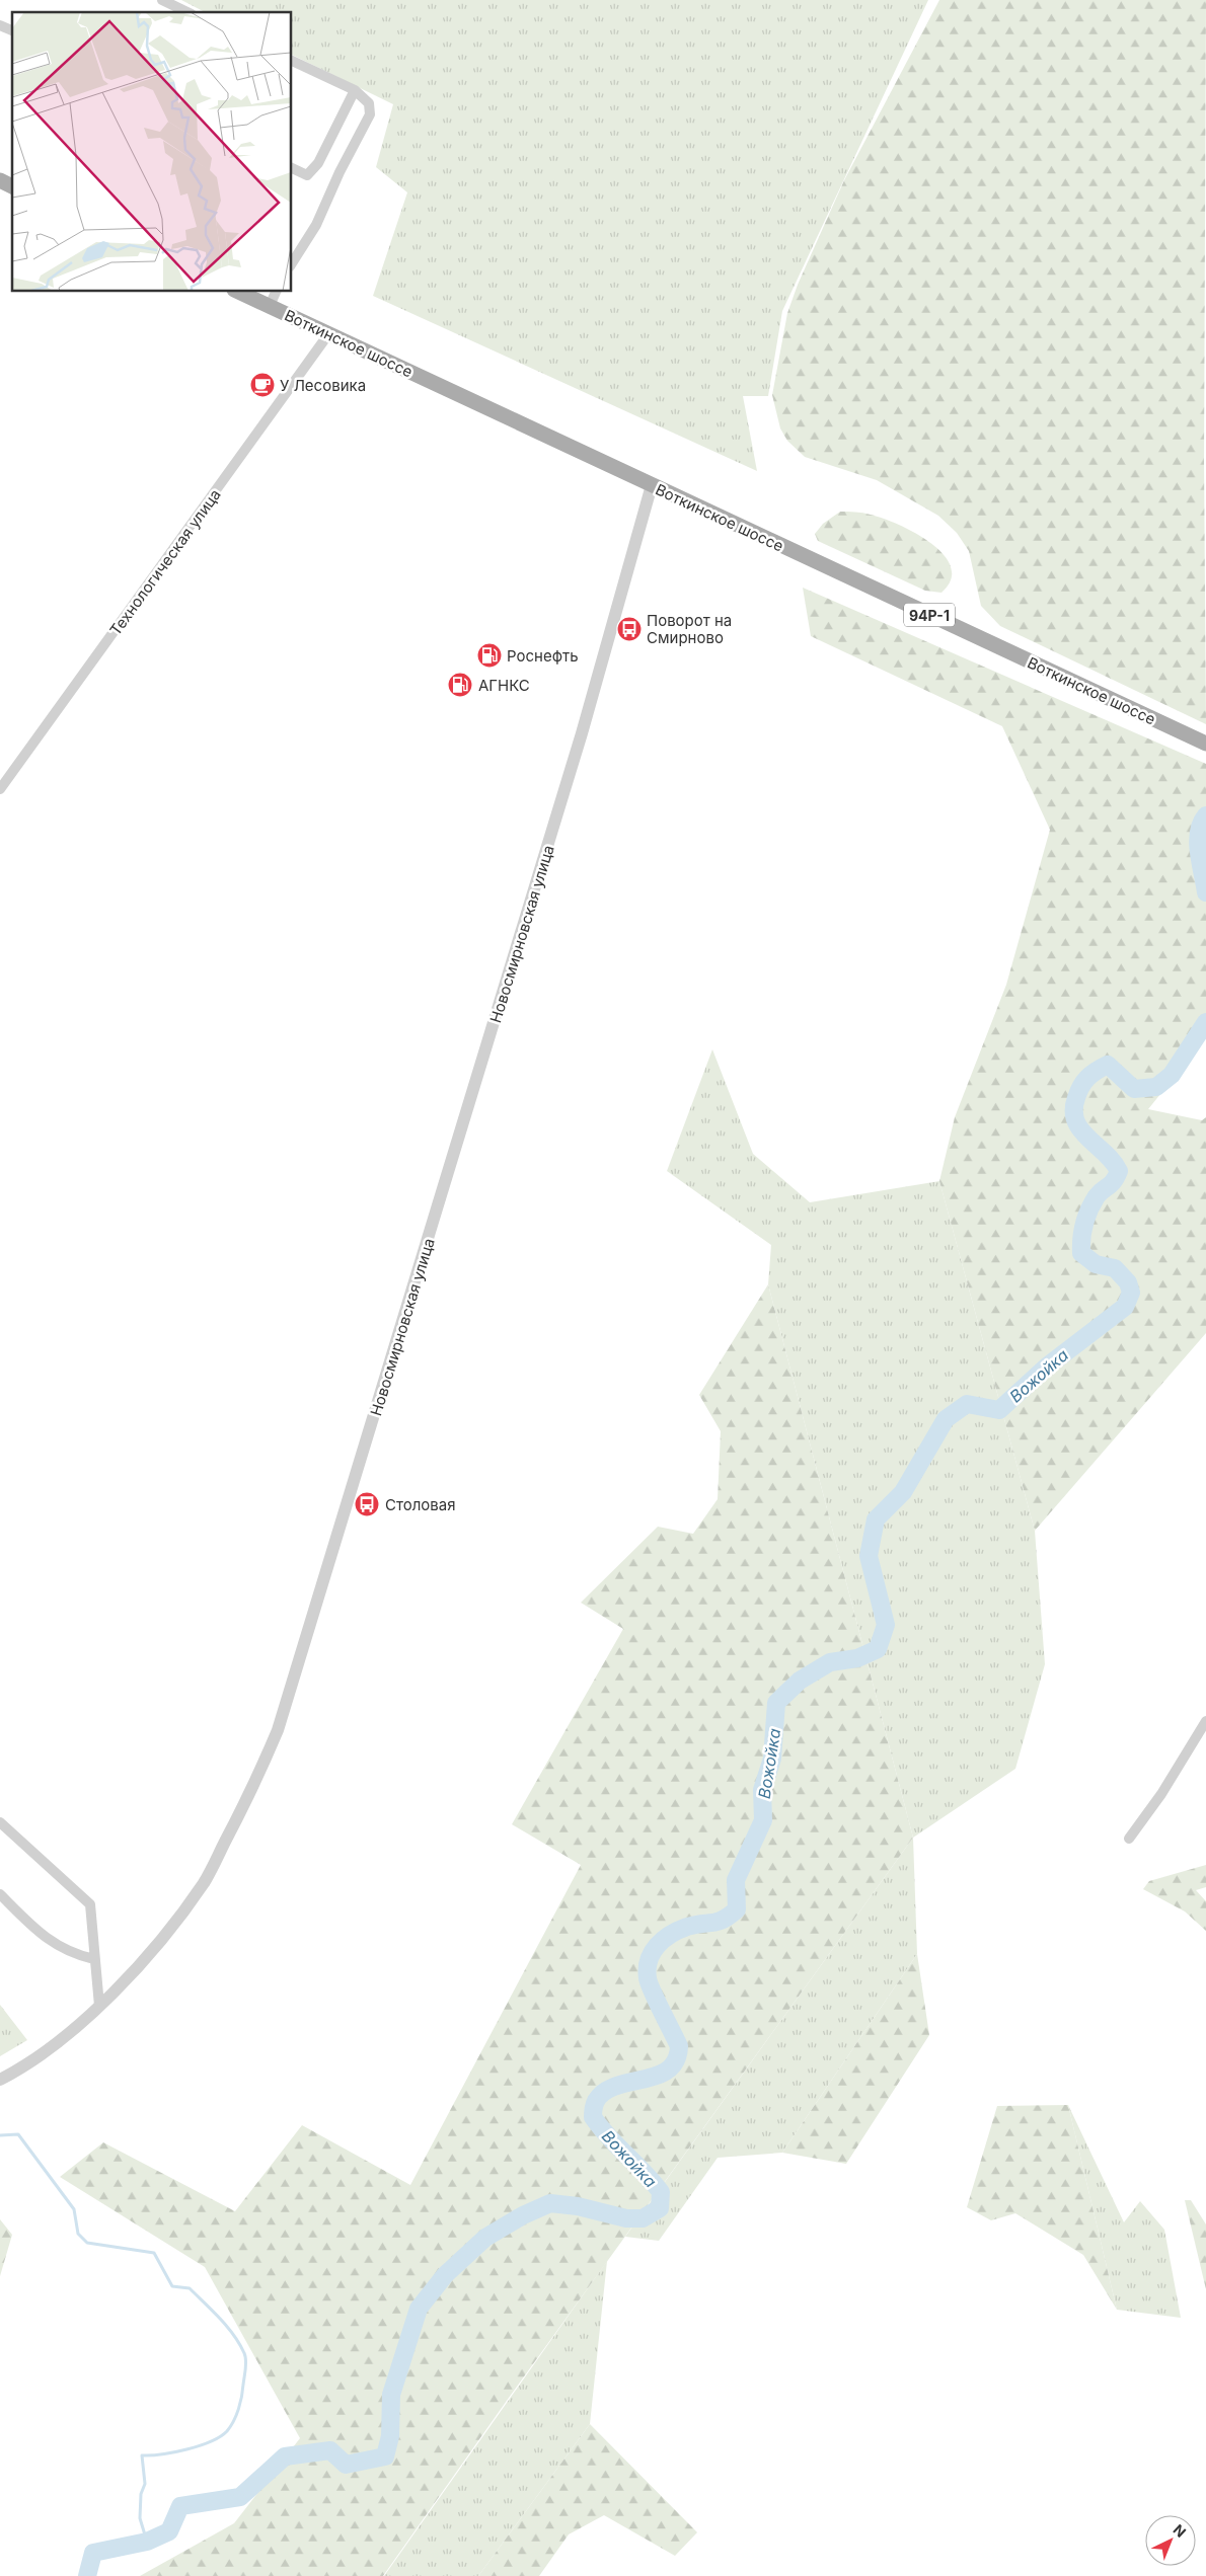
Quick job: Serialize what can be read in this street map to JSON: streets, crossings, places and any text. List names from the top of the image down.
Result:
{
  "streets": {
    "main road": ["Воткинское шоссе", "94Р-1"],
    "street": ["Технологическая улица", "Новосмирновская улица"]
  },
  "crossings": [
    ["Воткинское шоссе", "Технологическая улица"],
    ["Воткинское шоссе", "Новосмирновская улица"]
  ],
  "water": ["Вожойка"],
  "places": {
    "cafe": ["У Лесовика"],
    "bus stop": ["Поворот на Смирново", "Столовая"],
    "fuel station": ["Роснефть", "АГНКС"]
  },
  "north": "top right"
}
